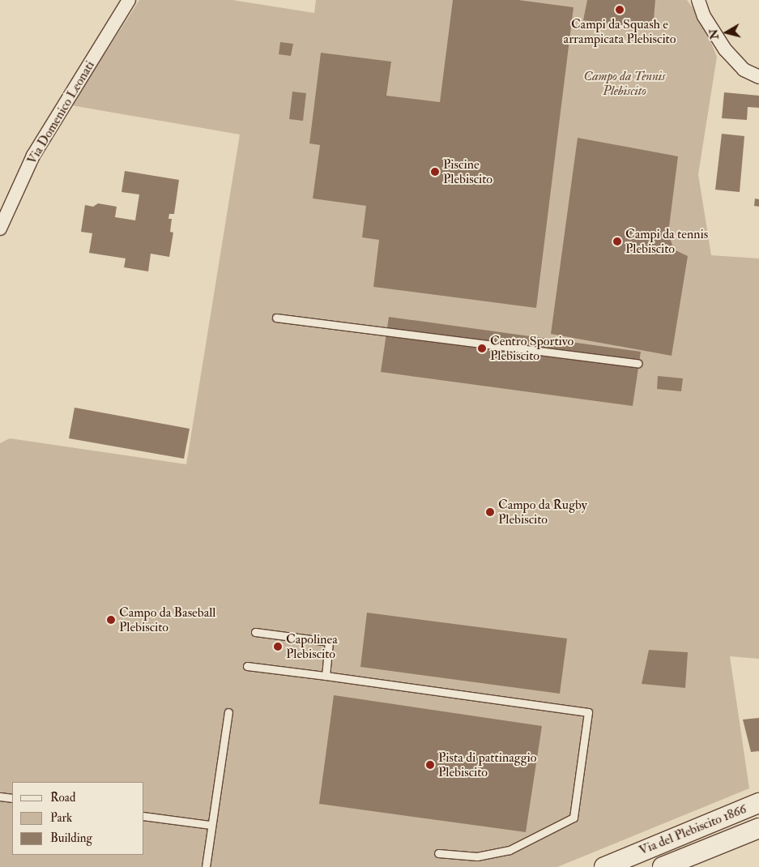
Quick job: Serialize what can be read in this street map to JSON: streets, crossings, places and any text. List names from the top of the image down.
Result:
{
  "streets": {
    "main road": ["Via del Plebiscito 1866"],
    "street": ["Via Domenico Leonati"]
  },
  "parks": ["Campo da Tennis Plebiscito"],
  "places": [
    "Campi da Squash e arrampicata Plebiscito",
    "Piscine Plebiscito",
    "Campi da tennis Plebiscito",
    "Centro Sportivo Plebiscito",
    "Campo da Rugby Plebiscito",
    "Campo da Baseball Plebiscito",
    "Capolinea Plebiscito",
    "Pista di pattinaggio Plebiscito"
  ],
  "legend": ["Road", "Park", "Building"],
  "north": "left"
}
